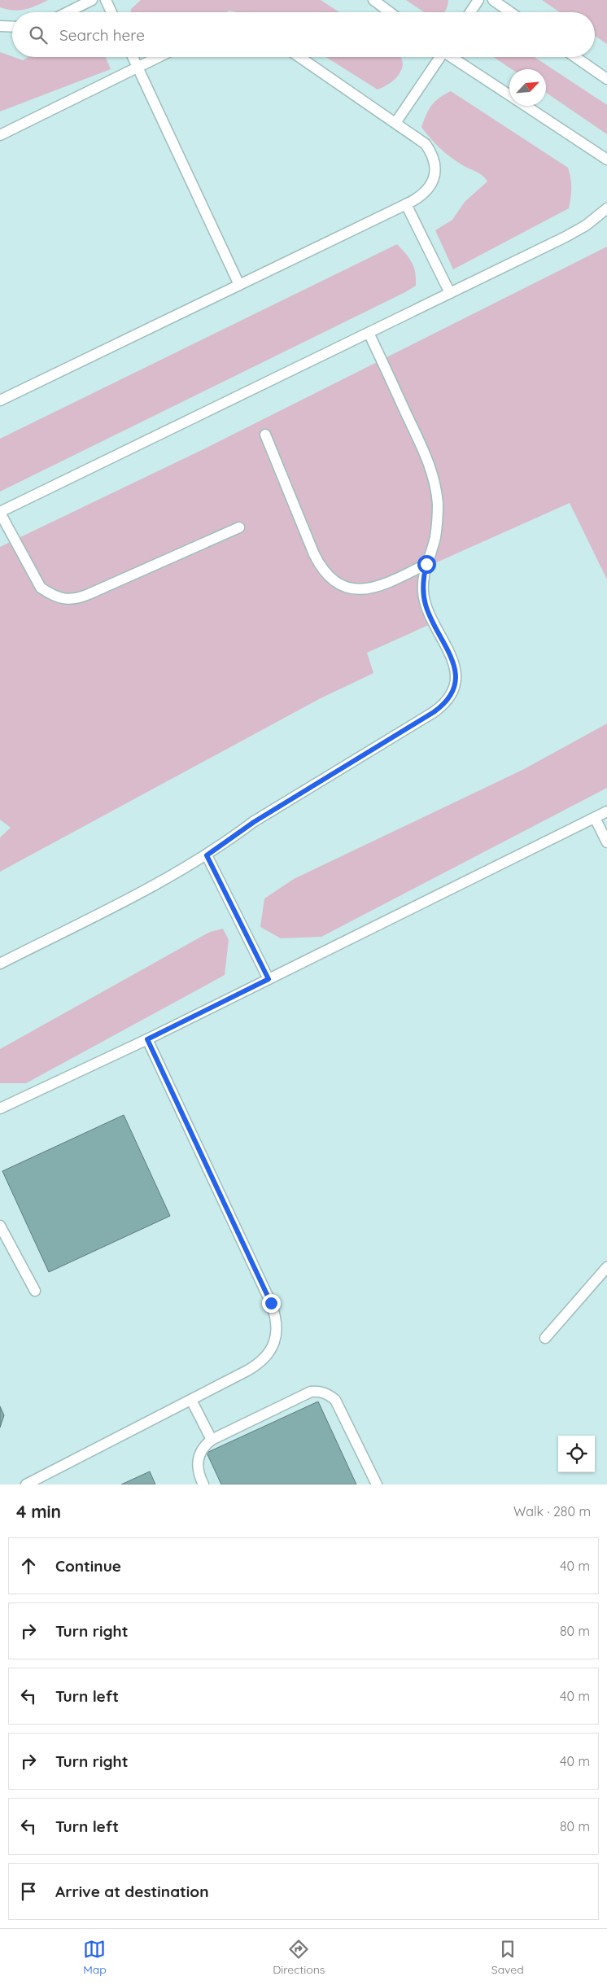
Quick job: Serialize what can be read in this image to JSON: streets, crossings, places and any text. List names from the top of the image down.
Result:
{
  "north": "top right",
  "page": {
    "search": "Search here",
    "heading": ["4 min", "Walk · 280 m"],
    "list": [
      ["Continue", "40 m"],
      ["Turn right", "80 m"],
      ["Turn left", "40 m"],
      ["Turn right", "40 m"],
      ["Turn left", "80 m"],
      "Arrive at destination"
    ],
    "nav": ["Map", "Directions", "Saved"]
  }
}
